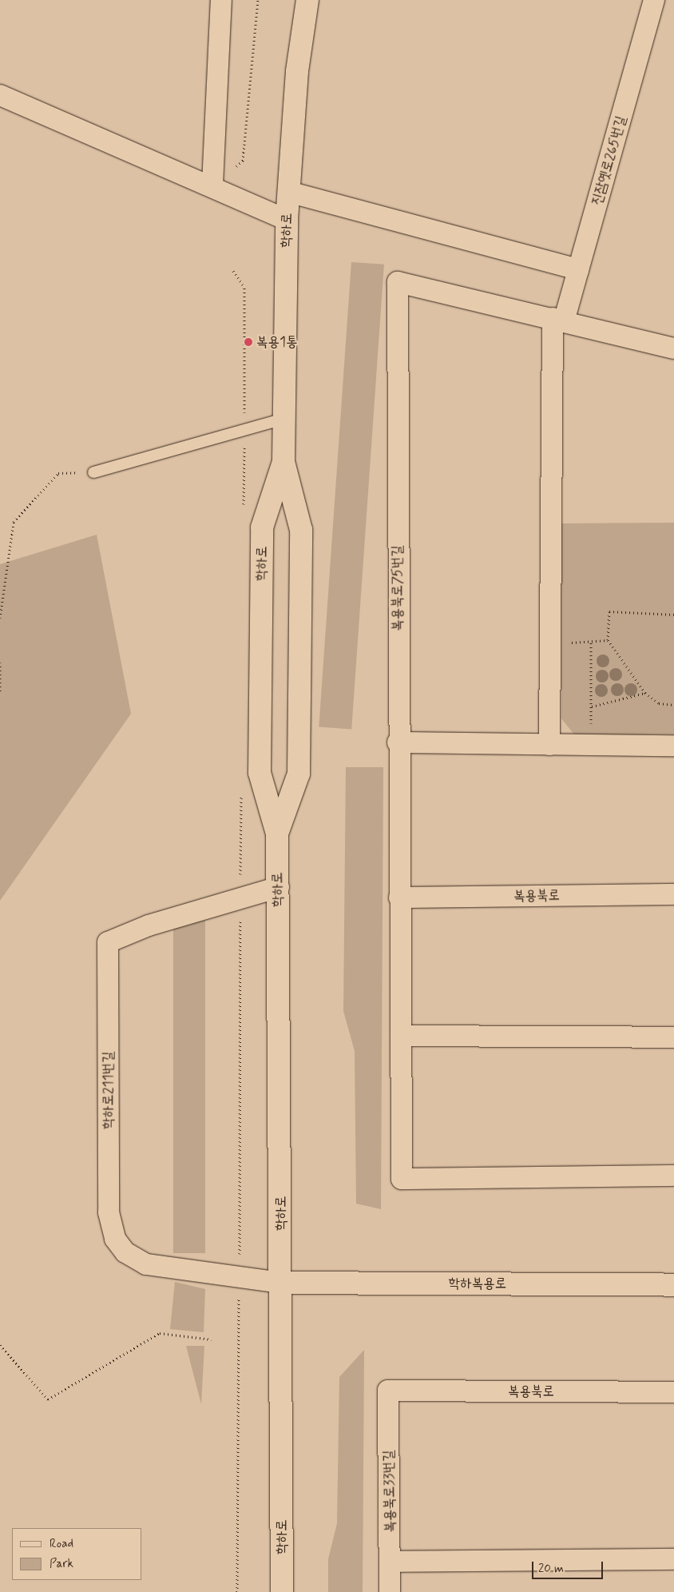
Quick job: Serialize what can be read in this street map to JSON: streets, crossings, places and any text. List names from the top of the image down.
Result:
{
  "streets": {
    "street": [
      "진잠옛로265번길",
      "학하로",
      "복용북로75번길",
      "복용북로",
      "학하로211번길",
      "학하복용로",
      "복용북로33번길"
    ]
  },
  "crossings": [
    ["진잠옛로265번길", "복용북로75번길"],
    ["학하로", "학하로211번길"],
    ["학하로", "학하복용로"],
    ["복용북로75번길", "복용북로"],
    ["복용북로", "복용북로33번길"],
    ["학하로211번길", "학하복용로"]
  ],
  "places": ["복용1통"],
  "legend": ["Road", "Park"],
  "scale_bar": "20 m"
}
